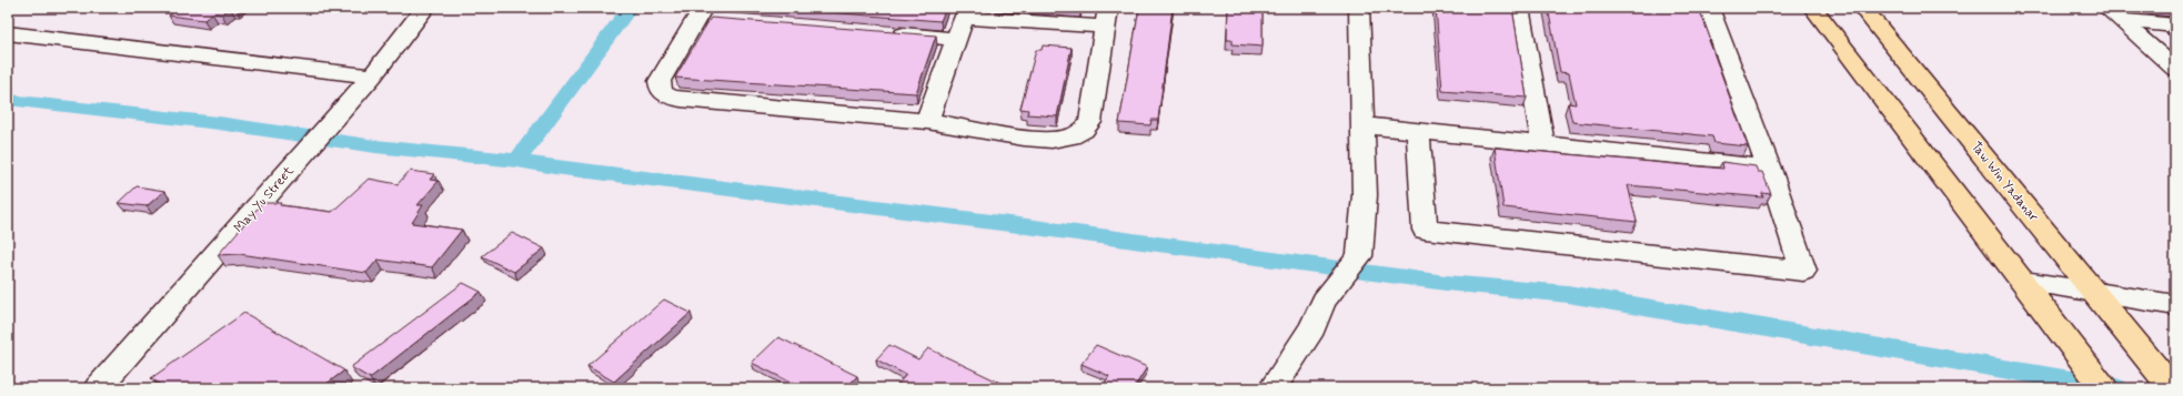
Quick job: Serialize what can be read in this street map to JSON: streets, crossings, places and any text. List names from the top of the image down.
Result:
{
  "streets": {
    "main road": ["Taw Win Yadanar"],
    "street": ["May Yu Street"]
  }
}
